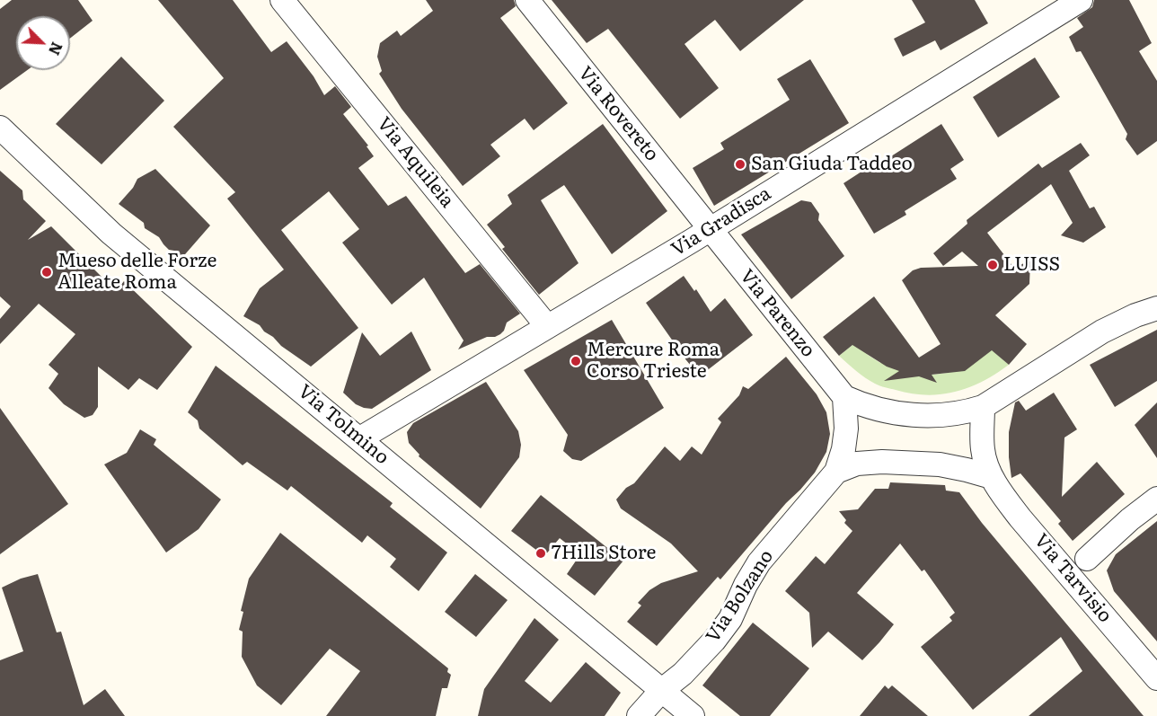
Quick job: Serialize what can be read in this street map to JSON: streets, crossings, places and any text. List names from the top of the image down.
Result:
{
  "streets": {
    "street": [
      "Via Rovereto",
      "Via Aquileia",
      "Via Gradisca",
      "Via Parenzo",
      "Via Tolmino",
      "Via Tarvisio",
      "Via Bolzano"
    ]
  },
  "crossings": [
    ["Via Rovereto", "Via Gradisca"],
    ["Via Rovereto", "Via Parenzo"],
    ["Via Aquileia", "Via Gradisca"],
    ["Via Gradisca", "Via Parenzo"],
    ["Via Gradisca", "Via Tolmino"],
    ["Via Tolmino", "Via Bolzano"]
  ],
  "places": [
    "San Giuda Taddeo",
    "LUISS",
    "Mueso delle Forze Alleate Roma",
    "Mercure Roma Corso Trieste",
    "7Hills Store"
  ],
  "north": "bottom right"
}
